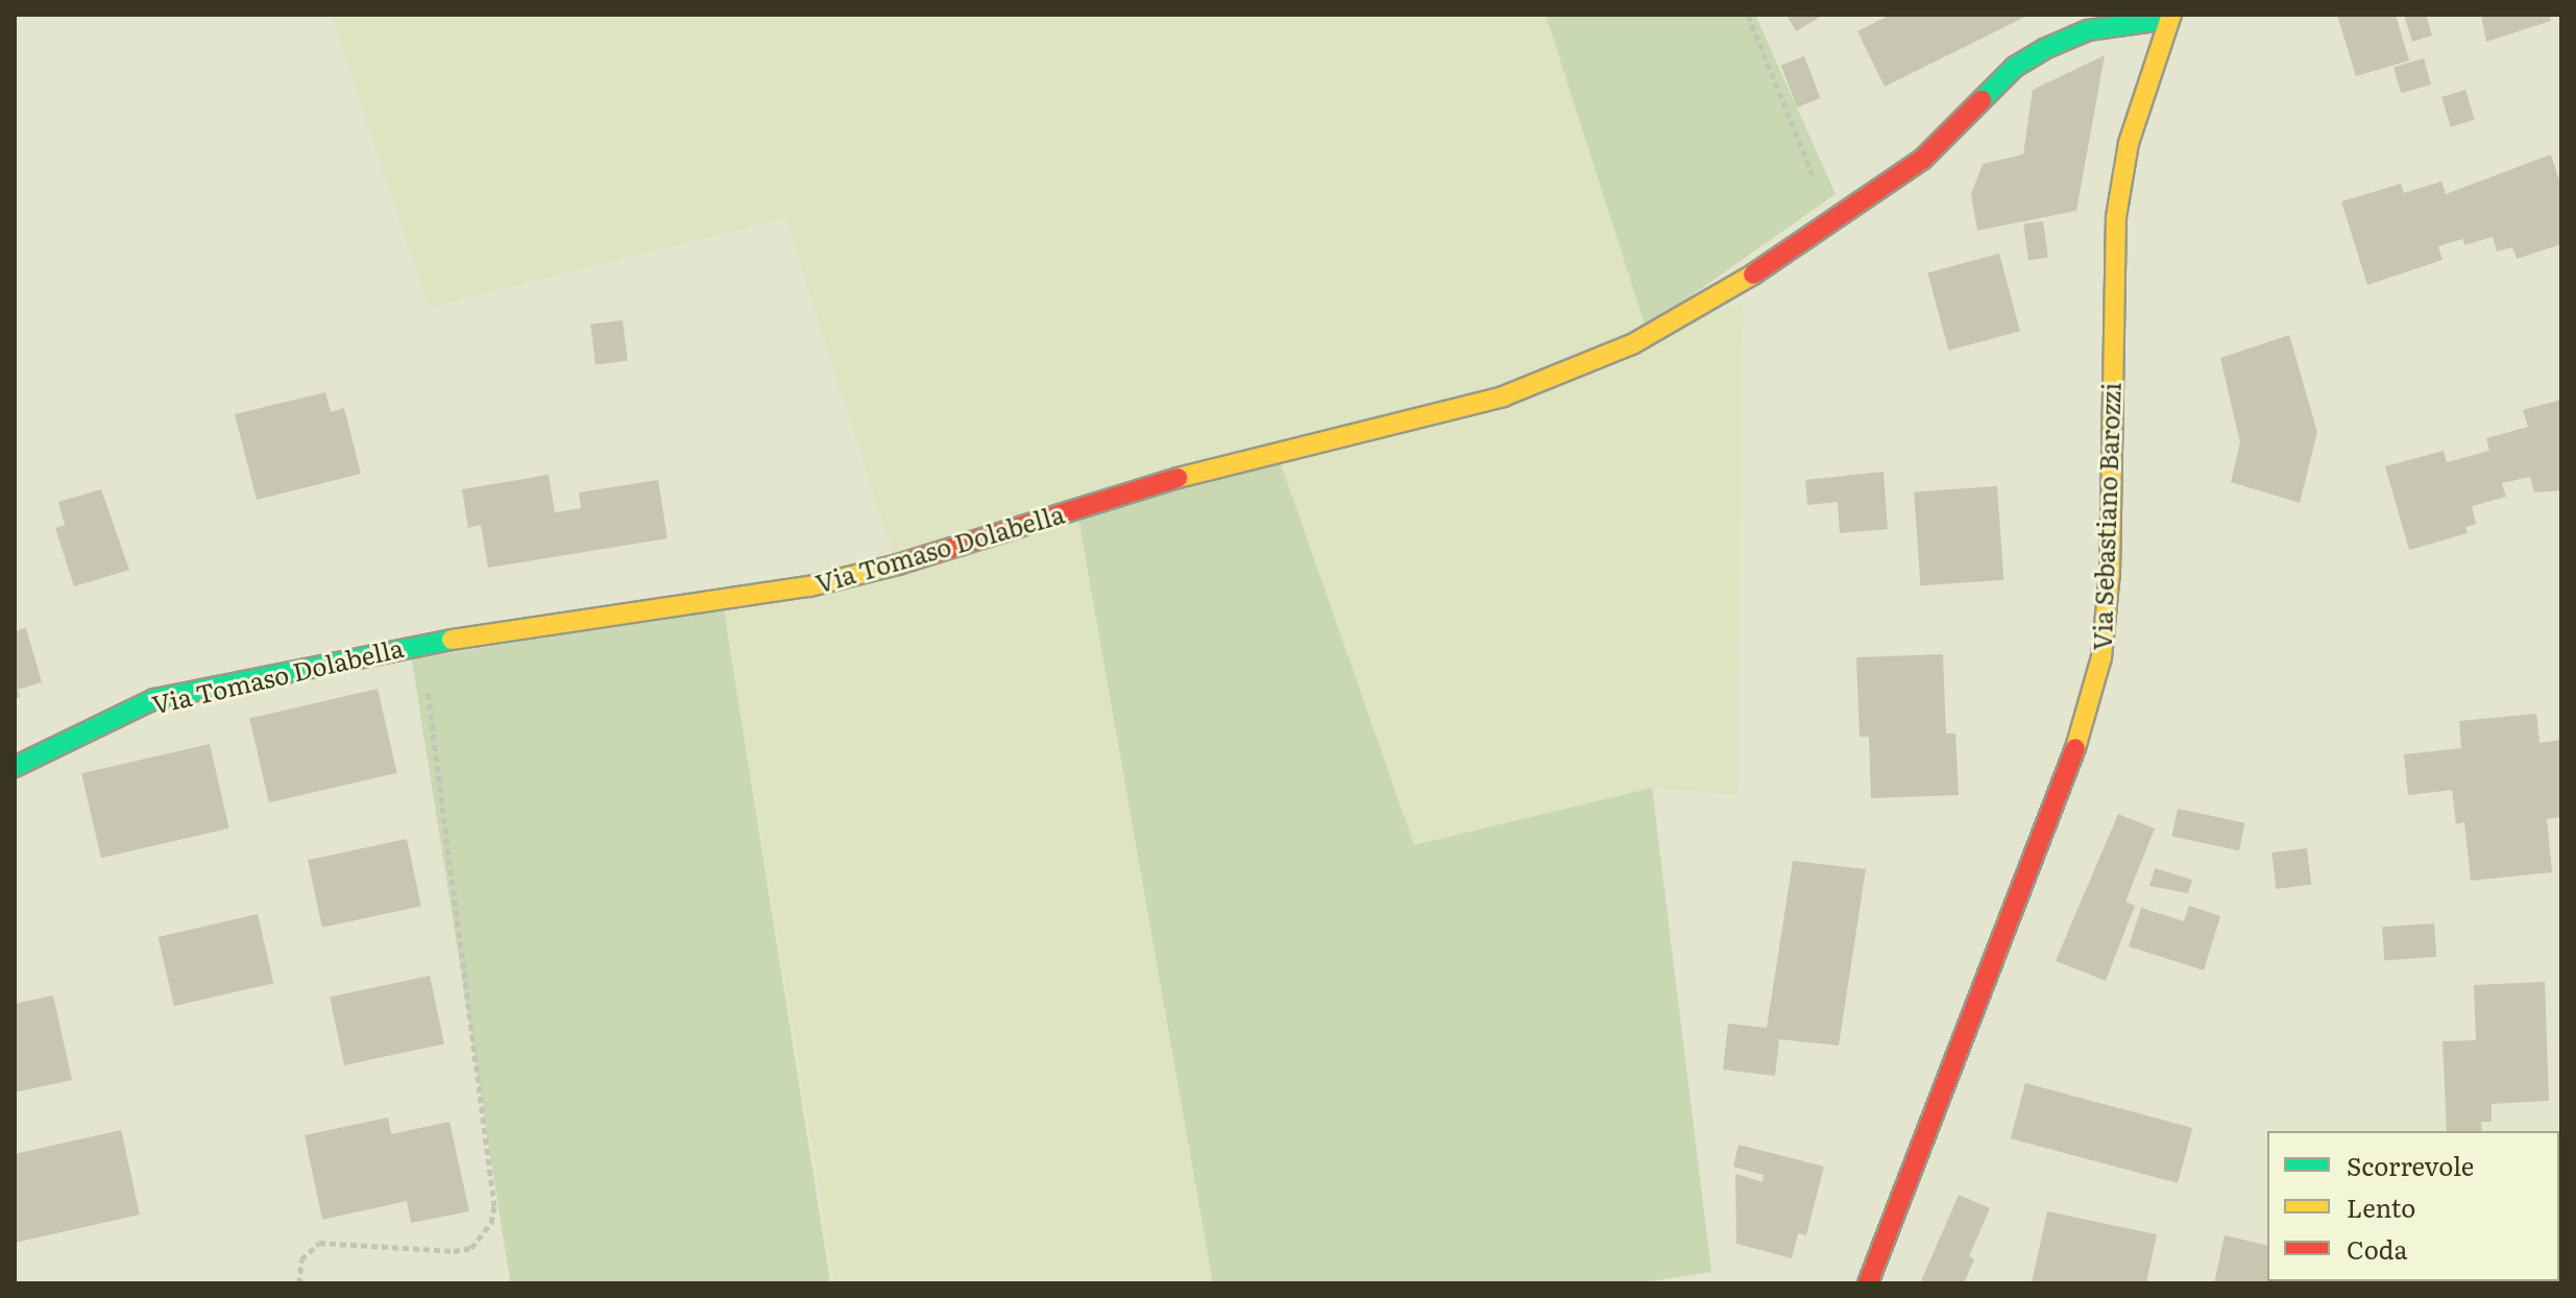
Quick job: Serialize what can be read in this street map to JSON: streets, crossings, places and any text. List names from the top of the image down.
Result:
{
  "streets": {
    "street": ["Via Sebastiano Barozzi", "Via Tomaso Dolabella"]
  },
  "crossings": [
    ["Via Sebastiano Barozzi", "Via Tomaso Dolabella"]
  ],
  "legend": ["Scorrevole", "Lento", "Coda"]
}
